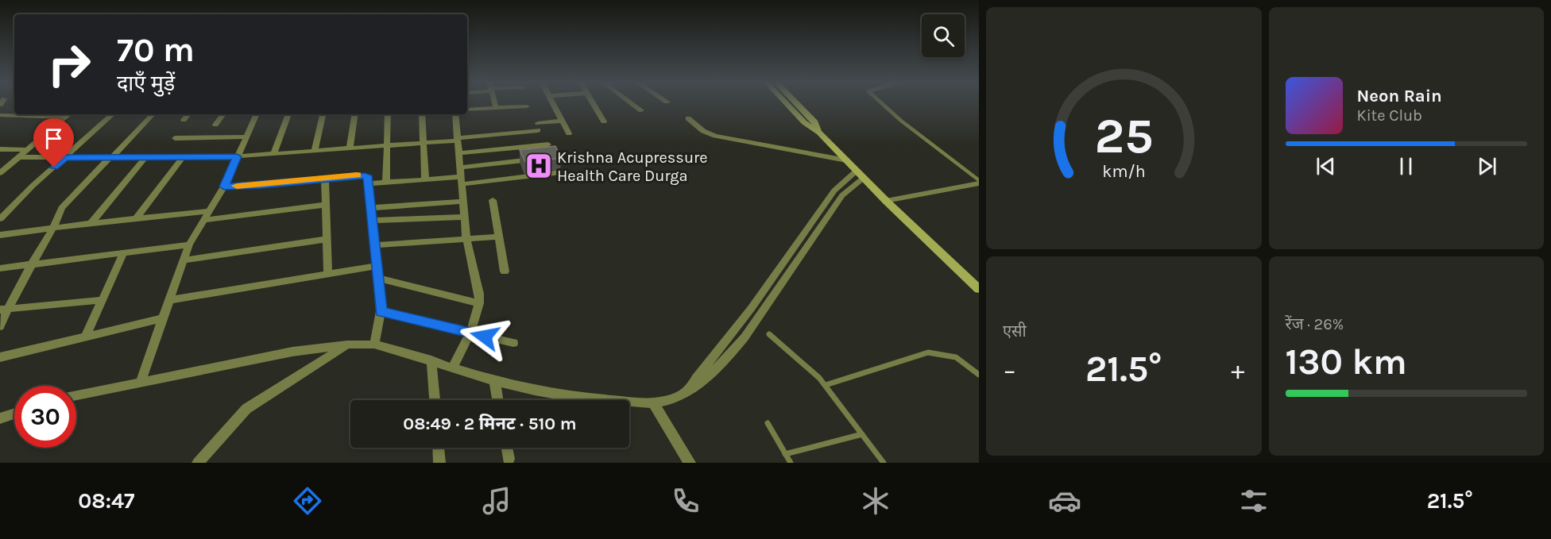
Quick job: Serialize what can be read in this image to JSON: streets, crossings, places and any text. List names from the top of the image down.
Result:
{
  "places": {
    "hospital": ["Krishna Acupressure Health Care Durga"]
  },
  "page": {
    "turn": ["70 m", "दाएँ मुड़ें"],
    "song": ["Neon Rain", "Kite Club"],
    "tile": [
      "एसी",
      ["रेंज · 26%", "130 km"]
    ],
    "heat": ["−", "21.5°", "+"],
    "limit": "30",
    "trip": "08:49 · 2 मिनट · 510 m",
    "tabs": ["08:47", "21.5°"],
    "gauge": ["25", "km/h"]
  }
}
